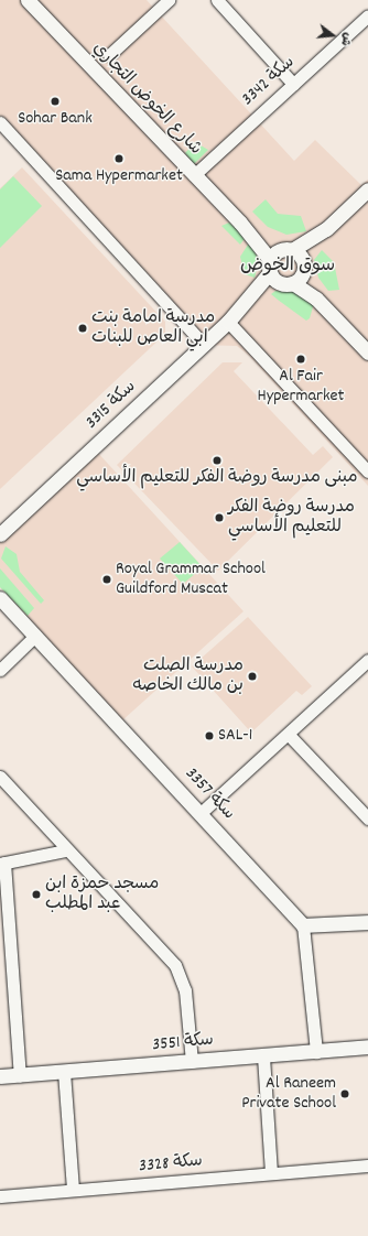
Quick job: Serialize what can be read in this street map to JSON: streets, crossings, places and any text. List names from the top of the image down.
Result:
{
  "streets": {
    "street": [
      "سكة 3342",
      "شارع الخوض التجاري",
      "سكة 3315",
      "سكة 3357",
      "سكة 3551",
      "سكة 3328"
    ]
  },
  "crossings": [
    ["سكة 3342", "شارع الخوض التجاري"],
    ["شارع الخوض التجاري", "سكة 3315"]
  ],
  "districts": ["سوق الخوض"],
  "places": [
    "Sohar Bank",
    "Sama Hypermarket",
    "مدرسة امامة بنت ابي العاص للبنات",
    "Al Fair Hypermarket",
    "مبنى مدرسة روضة الفكر للتعليم الأساسي",
    "مدرسة روضة الفكر للتعليم الأساسي",
    "Royal Grammar School Guildford Muscat",
    "مدرسة الصلت بن مالك الخاصه",
    "SAL-1",
    "مسجد حمزة ابن عبد المطلب",
    "Al Raneem Private School"
  ],
  "north": "right"
}
